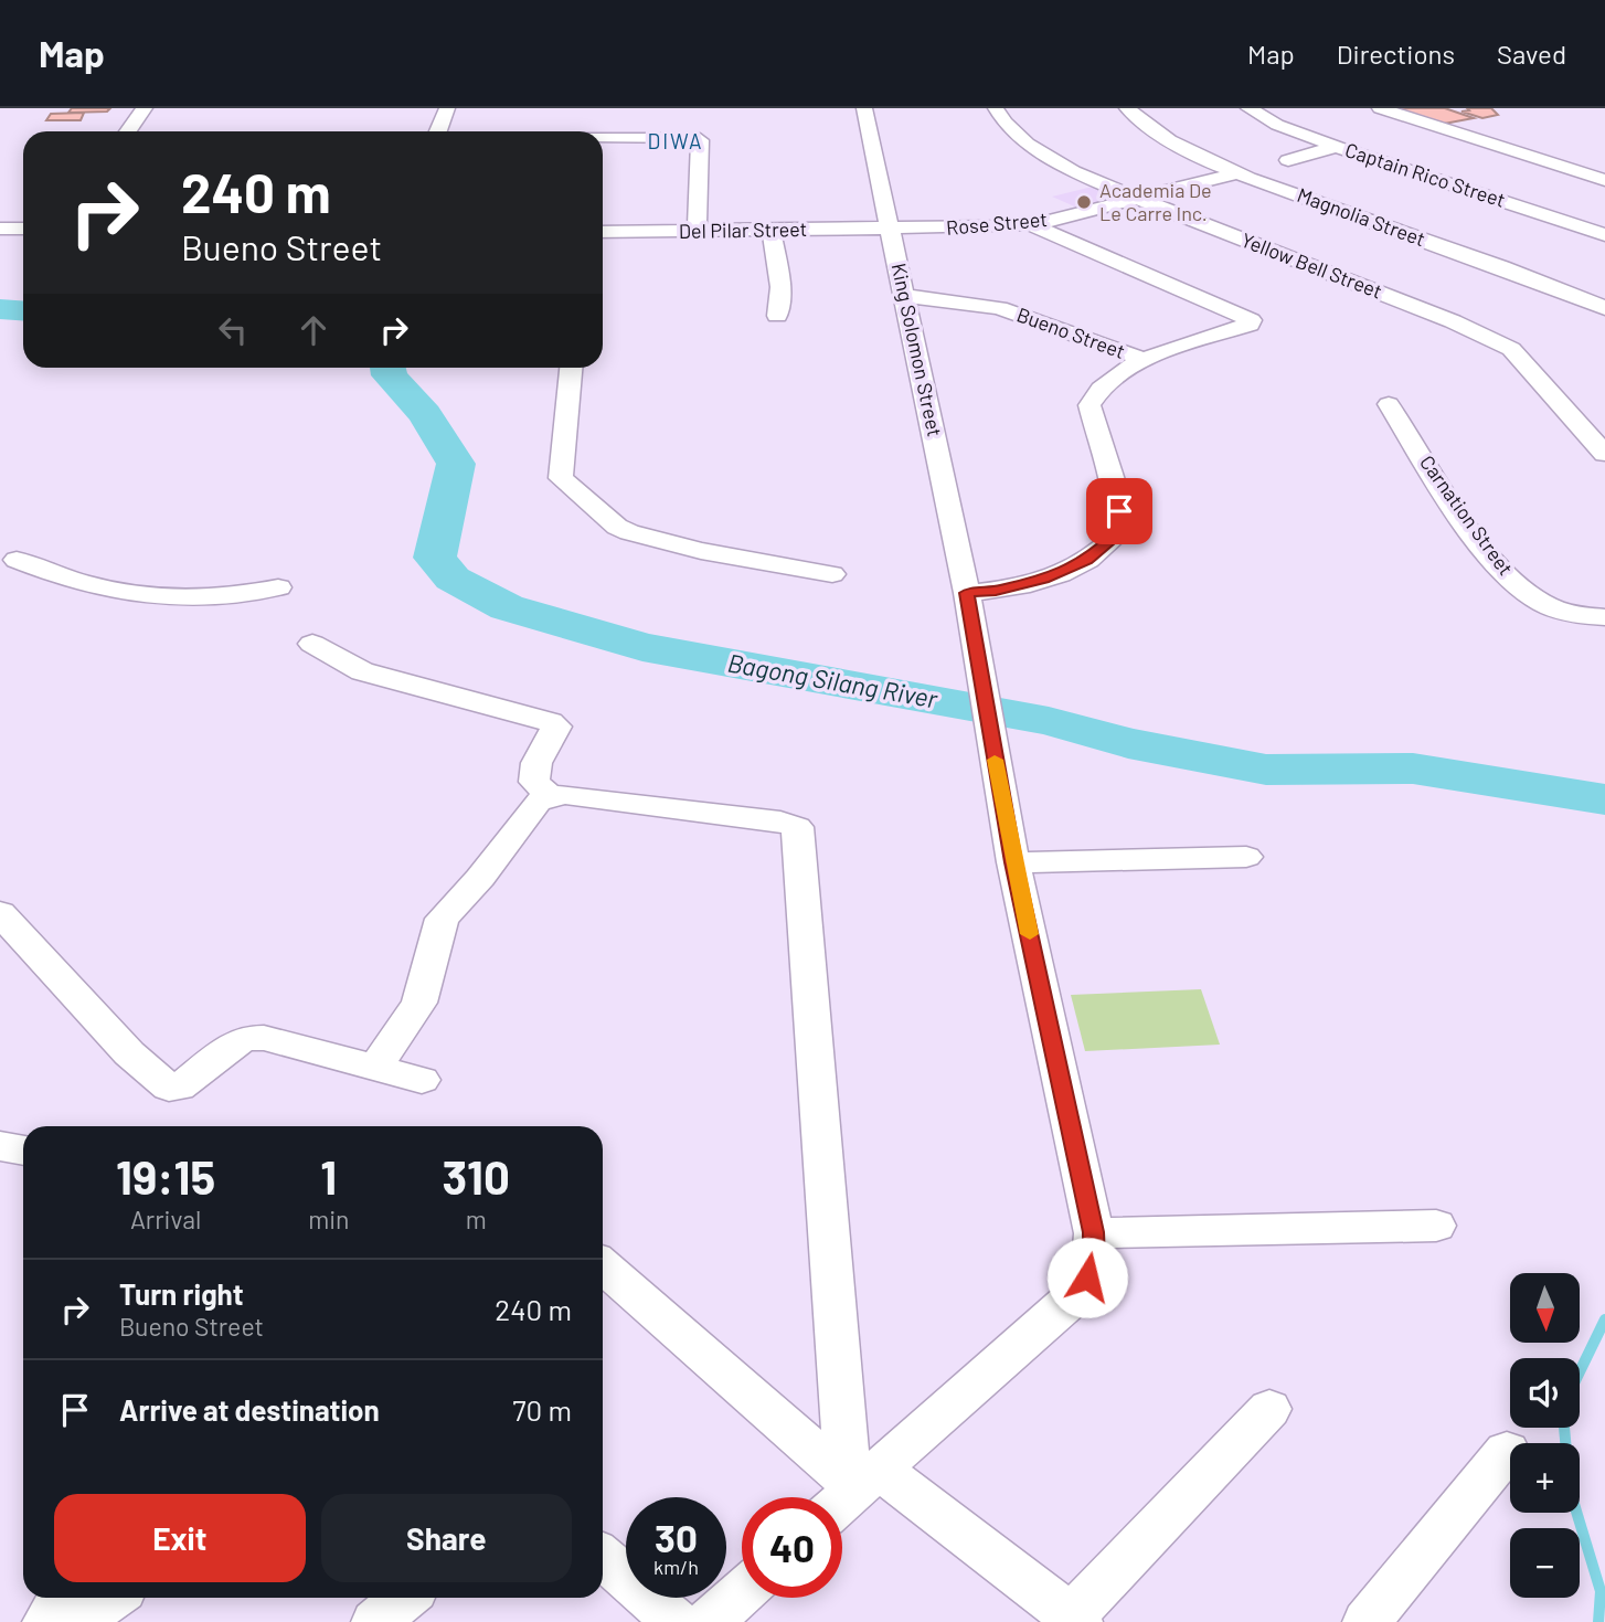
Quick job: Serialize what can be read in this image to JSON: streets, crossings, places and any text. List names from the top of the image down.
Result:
{
  "streets": {
    "street": [
      "Captain Rico Street",
      "Magnolia Street",
      "Rose Street",
      "Del Pilar Street",
      "Yellow Bell Street",
      "Bueno Street",
      "King Solomon Street",
      "Carnation Street"
    ]
  },
  "crossings": [
    ["Magnolia Street", "Rose Street"],
    ["Rose Street", "Del Pilar Street"],
    ["Rose Street", "Yellow Bell Street"],
    ["Rose Street", "King Solomon Street"],
    ["Del Pilar Street", "King Solomon Street"],
    ["Bueno Street", "King Solomon Street"]
  ],
  "districts": ["DIWA"],
  "water": ["Bagong Silang River"],
  "places": ["Academia De Le Carre Inc."],
  "north": "bottom",
  "page": {
    "header": "Map",
    "nav": ["Map", "Directions", "Saved"],
    "turn": ["240 m", "Bueno Street"],
    "eta": [
      "19:15",
      "Arrival",
      "1",
      "min",
      "310",
      "m"
    ],
    "list": [
      {
        "name": "Turn right",
        "note": "Bueno Street",
        "value": "240 m"
      },
      {
        "name": "Arrive at destination",
        "value": "70 m"
      }
    ],
    "map_buttons": ["+", "−"],
    "buttons": ["Exit", "Share"],
    "speed": "30 km/h",
    "limit": "40"
  }
}
